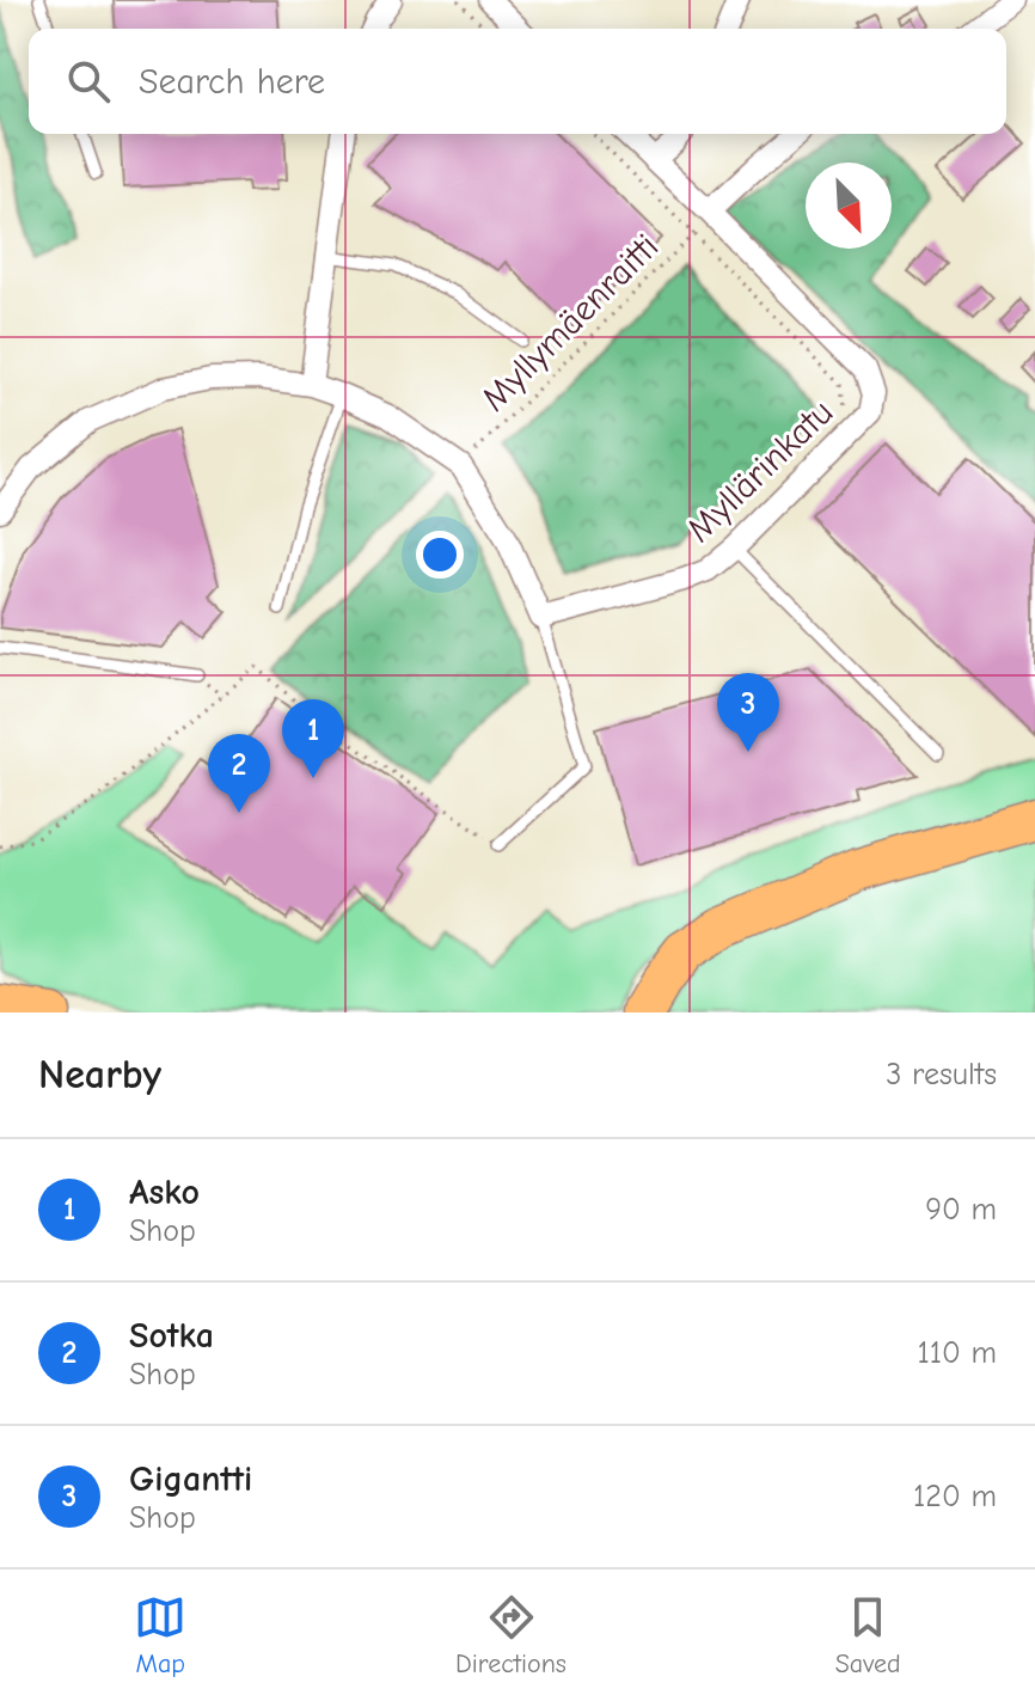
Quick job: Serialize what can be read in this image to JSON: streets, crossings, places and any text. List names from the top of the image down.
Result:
{
  "streets": {
    "street": ["Myllärinkatu"],
    "path": ["Myllymäenraitti"]
  },
  "crossings": [
    ["Myllymäenraitti", "Myllärinkatu"]
  ],
  "north": "bottom right",
  "page": {
    "search": "Search here",
    "pins": ["3", "1", "2"],
    "heading": ["Nearby", "3 results"],
    "list": [
      {
        "mark": "1",
        "name": "Asko",
        "note": "Shop",
        "value": "90 m"
      },
      {
        "mark": "2",
        "name": "Sotka",
        "note": "Shop",
        "value": "110 m"
      },
      {
        "mark": "3",
        "name": "Gigantti",
        "note": "Shop",
        "value": "120 m"
      }
    ],
    "nav": ["Map", "Directions", "Saved"]
  }
}
